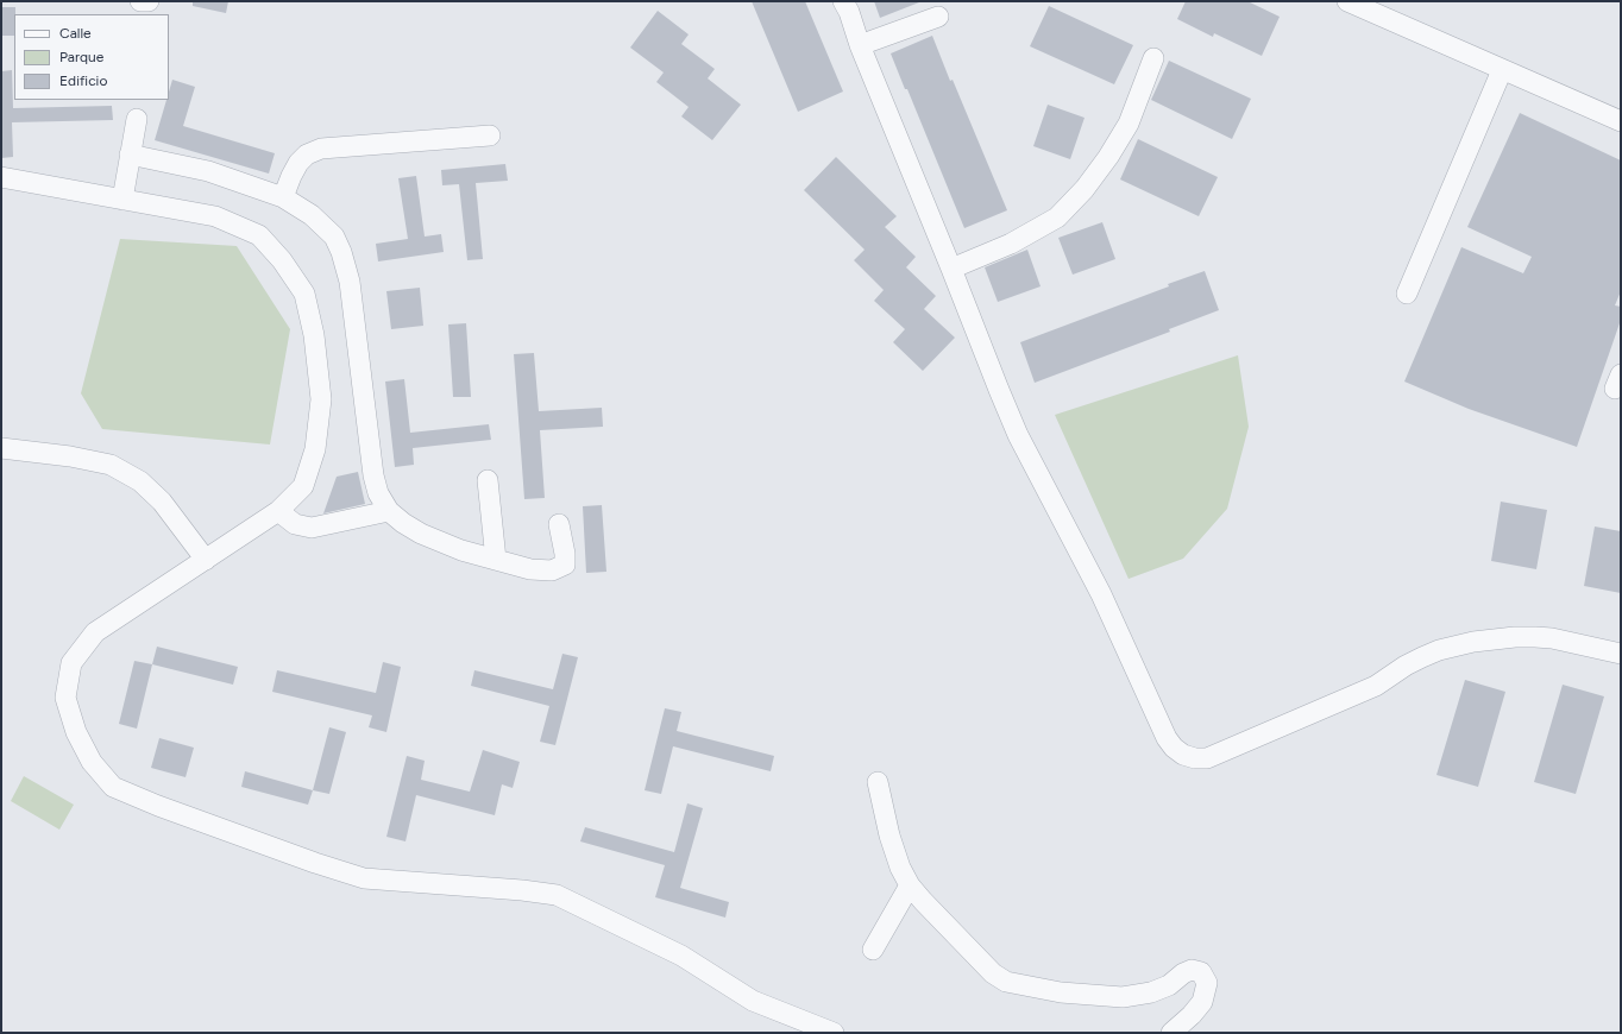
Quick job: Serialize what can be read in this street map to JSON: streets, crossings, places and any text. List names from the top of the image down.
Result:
{
  "legend": ["Calle", "Parque", "Edificio"]
}
